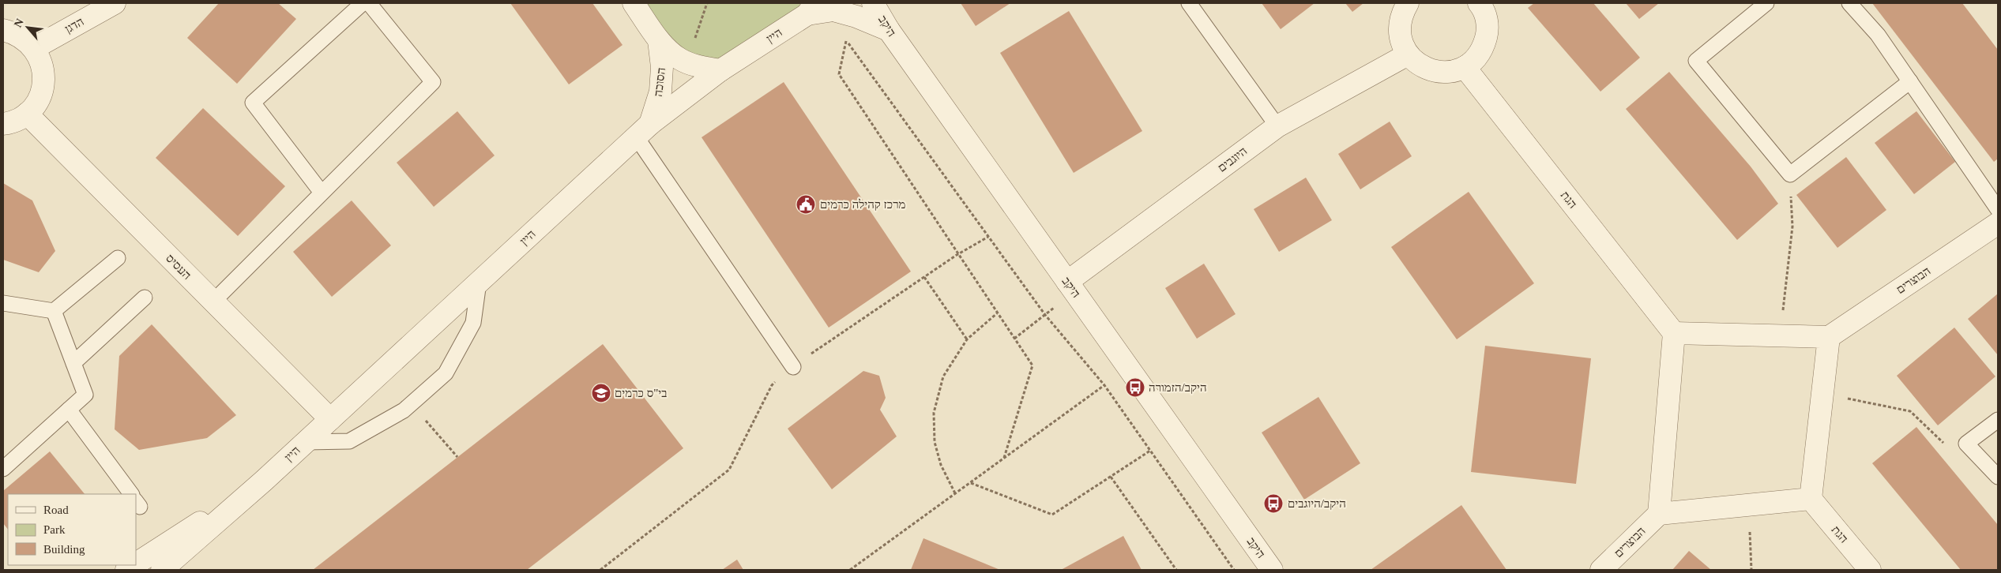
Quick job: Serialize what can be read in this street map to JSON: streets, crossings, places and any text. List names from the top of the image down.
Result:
{
  "streets": {
    "street": [
      "הדגן",
      "היקב",
      "היין",
      "הסוכה",
      "היוגבים",
      "הגת",
      "העסיס",
      "הבוצרים"
    ]
  },
  "crossings": [
    ["היקב", "היין"],
    ["היקב", "היוגבים"],
    ["היין", "הסוכה"],
    ["היין", "העסיס"]
  ],
  "places": {
    "public building": ["מרכז קהילה כרמים"],
    "bus stop": ["היקב/הזמורה", "היקב/היוגבים"],
    "school or university": ["בי\"ס כרמים"]
  },
  "legend": ["Road", "Park", "Building"],
  "north": "top left"
}
